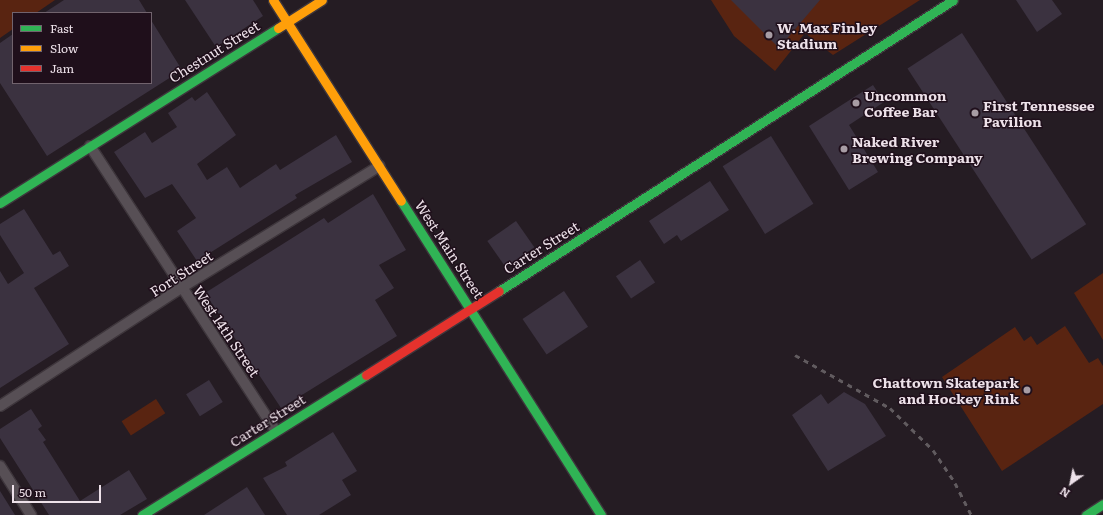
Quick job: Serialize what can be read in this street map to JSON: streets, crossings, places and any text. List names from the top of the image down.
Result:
{
  "streets": {
    "main road": ["Chestnut Street", "Carter Street", "West Main Street"],
    "street": ["Fort Street", "West 14th Street"]
  },
  "crossings": [
    ["Chestnut Street", "West Main Street"],
    ["Chestnut Street", "West 14th Street"],
    ["Carter Street", "West Main Street"],
    ["Carter Street", "West 14th Street"],
    ["West Main Street", "Fort Street"],
    ["Fort Street", "West 14th Street"]
  ],
  "places": [
    "W. Max Finley Stadium",
    "Uncommon Coffee Bar",
    "First Tennessee Pavilion",
    "Naked River Brewing Company",
    "Chattown Skatepark and Hockey Rink"
  ],
  "legend": ["Fast", "Slow", "Jam"],
  "scale_bar": "50 m",
  "north": "bottom left"
}
